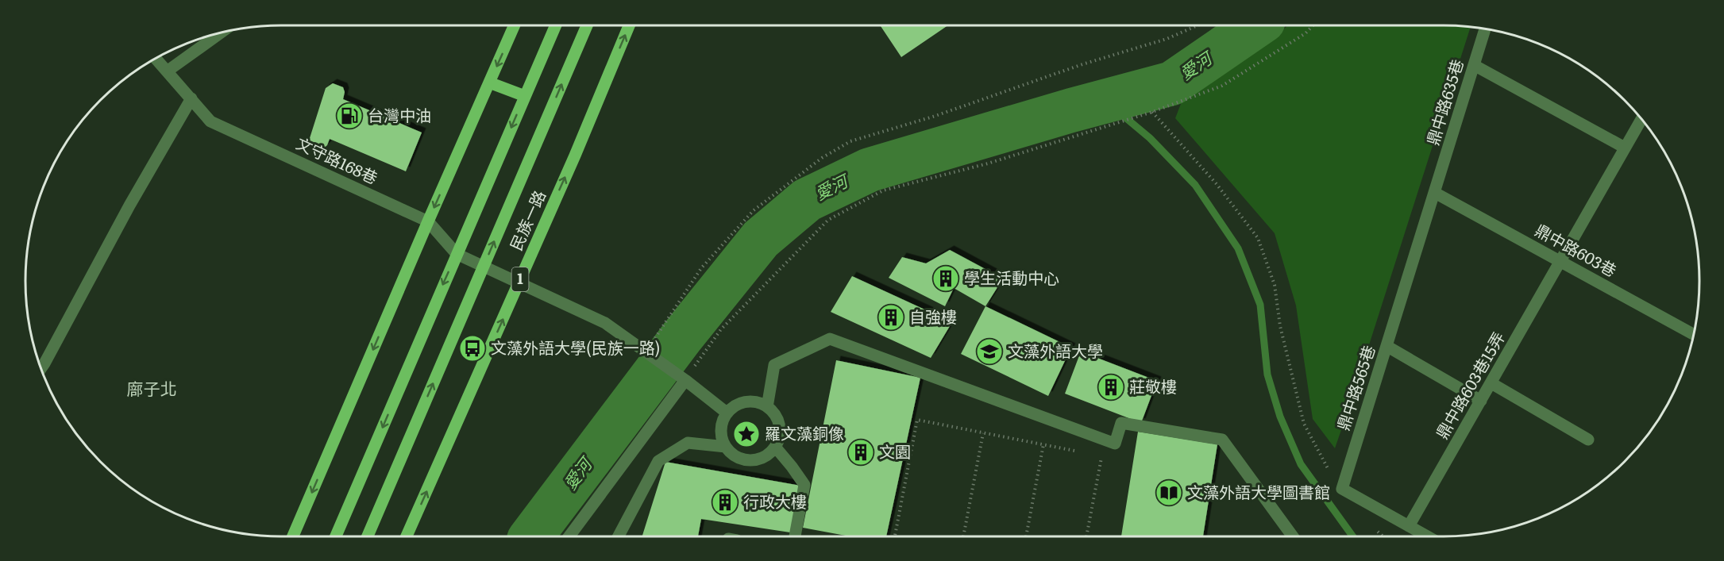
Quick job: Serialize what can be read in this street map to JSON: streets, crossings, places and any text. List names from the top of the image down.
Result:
{
  "streets": {
    "main road": ["民族一路", "1"],
    "lane": [
      "鼎中路635巷",
      "文守路168巷",
      "鼎中路603巷",
      "鼎中路603巷15弄",
      "鼎中路565巷"
    ]
  },
  "crossings": [
    ["鼎中路635巷", "鼎中路603巷"],
    ["鼎中路635巷", "鼎中路565巷"],
    ["文守路168巷", "民族一路"],
    ["鼎中路603巷", "鼎中路603巷15弄"],
    ["鼎中路603巷", "鼎中路565巷"],
    ["鼎中路603巷15弄", "鼎中路565巷"]
  ],
  "districts": ["廍子北"],
  "water": ["愛河"],
  "places": {
    "fuel station": ["台灣中油"],
    "building": [
      "學生活動中心",
      "自強樓",
      "莊敬樓",
      "文園",
      "行政大樓"
    ],
    "bus stop": ["文藻外語大學(民族一路)"],
    "school or university": ["文藻外語大學"],
    "place": ["羅文藻銅像"],
    "library": ["文藻外語大學圖書館"]
  }
}
